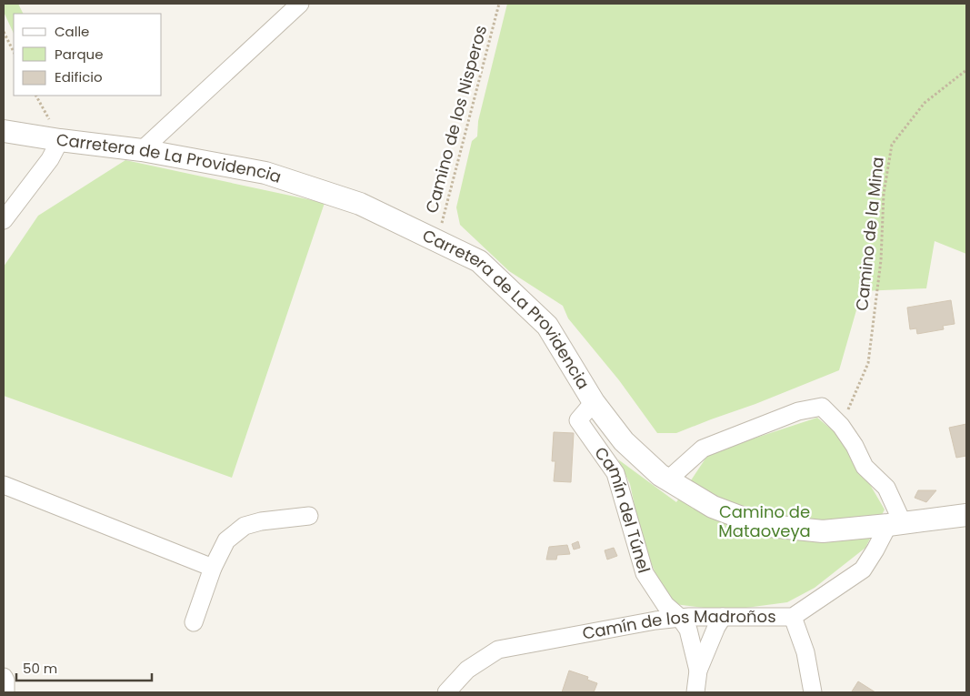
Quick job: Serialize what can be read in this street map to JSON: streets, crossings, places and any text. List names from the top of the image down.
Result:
{
  "streets": {
    "street": ["Carretera de La Providencia", "Camín del Túnel", "Camín de los Madroños"],
    "path": ["Camino de los Nisperos", "Camino de la Mina"]
  },
  "crossings": [
    ["Camino de los Nisperos", "Carretera de La Providencia"],
    ["Carretera de La Providencia", "Camín del Túnel"],
    ["Carretera de La Providencia", "Camín de los Madroños"],
    ["Camín del Túnel", "Camín de los Madroños"]
  ],
  "parks": ["Camino de Mataoveya"],
  "legend": ["Calle", "Parque", "Edificio"],
  "scale_bar": "50 m"
}
